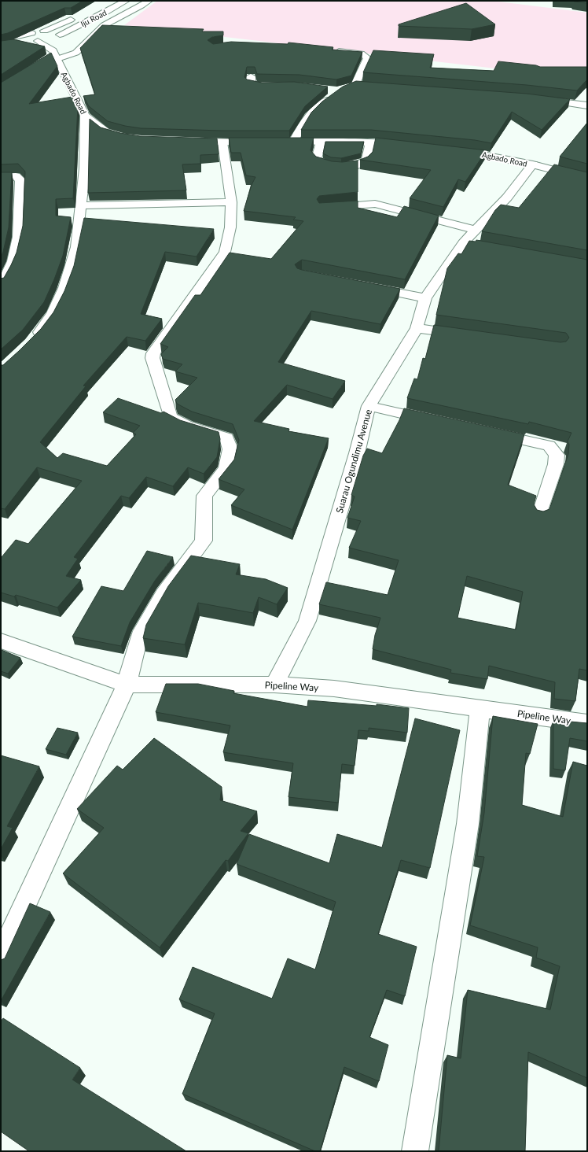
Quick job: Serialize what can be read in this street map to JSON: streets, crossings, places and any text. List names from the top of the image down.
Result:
{
  "streets": {
    "street": [
      "Iju Road",
      "Agbado Road",
      "Suarau Ogundimu Avenue",
      "Pipeline Way"
    ]
  },
  "crossings": [
    ["Agbado Road", "Suarau Ogundimu Avenue"],
    ["Suarau Ogundimu Avenue", "Pipeline Way"]
  ]
}
